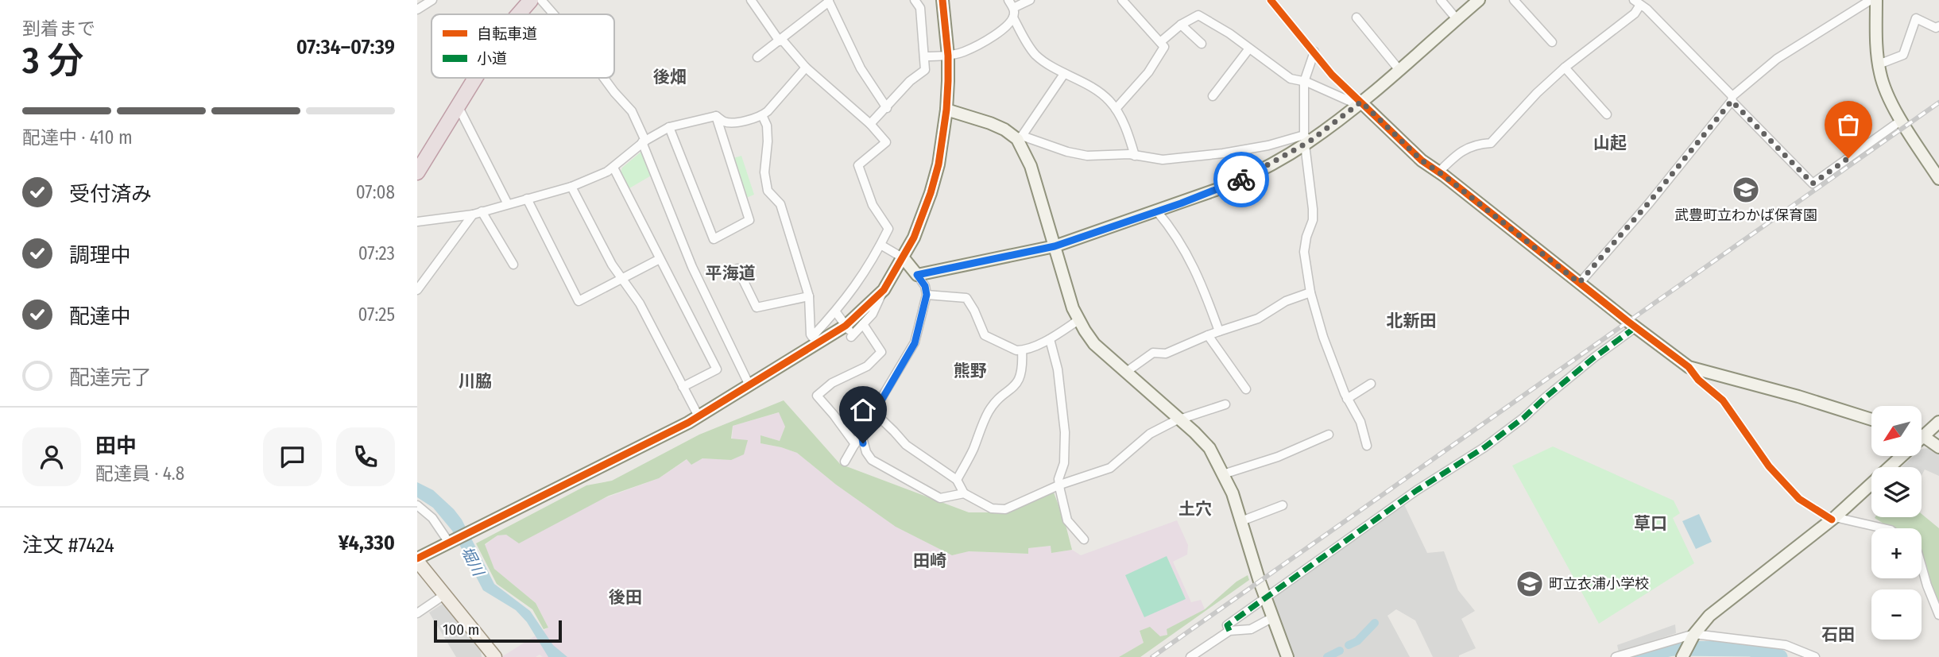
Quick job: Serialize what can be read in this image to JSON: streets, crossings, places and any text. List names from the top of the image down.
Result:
{
  "districts": [
    "後畑",
    "山起",
    "平海道",
    "北新田",
    "熊野",
    "川脇",
    "土穴",
    "草口",
    "田崎",
    "後田",
    "石田"
  ],
  "water": ["堀川"],
  "places": {
    "school or university": ["武豊町立わかば保育園", "町立衣浦小学校"]
  },
  "legend": ["自転車道", "小道"],
  "scale_bar": "100 m",
  "north": "bottom left",
  "page": {
    "heading": ["3 分", "到着まで", "07:34–07:39"],
    "panel": [
      "田中",
      "配達員 · 4.8",
      "注文 #7424",
      "¥4,330"
    ],
    "bar": "配達中 · 410 m",
    "list": [
      ["受付済み", "07:08"],
      ["調理中", "07:23"],
      ["配達中", "07:25"],
      "配達完了"
    ],
    "map_buttons": ["+", "−"],
    "scale": "100 m"
  }
}
